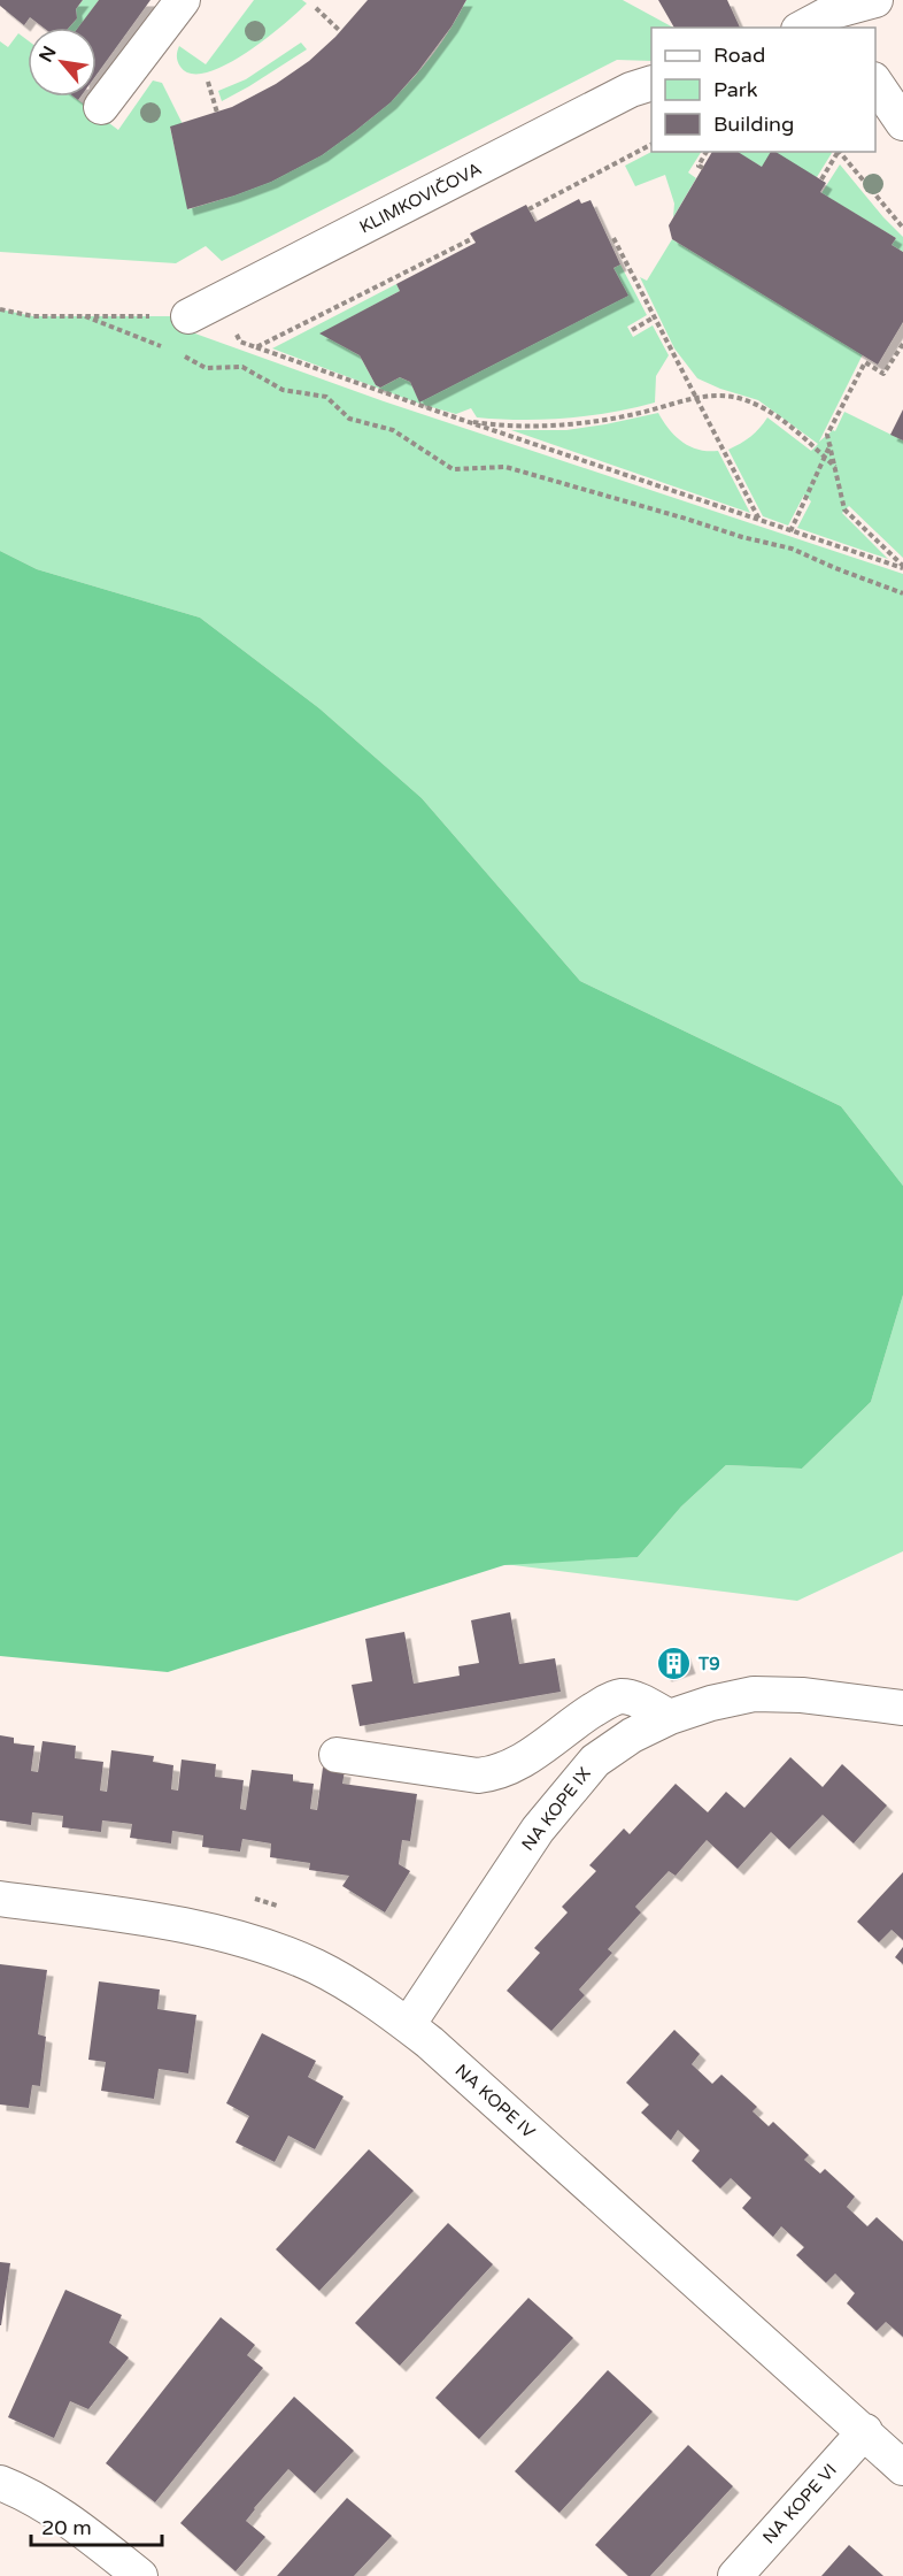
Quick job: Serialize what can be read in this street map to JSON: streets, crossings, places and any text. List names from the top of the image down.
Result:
{
  "streets": {
    "street": [
      "KLIMKOVIČOVA",
      "NA KOPE IX",
      "NA KOPE IV",
      "NA KOPE VI"
    ]
  },
  "crossings": [
    ["NA KOPE IX", "NA KOPE IV"],
    ["NA KOPE IV", "NA KOPE VI"]
  ],
  "places": {
    "building": ["T9"]
  },
  "legend": ["Road", "Park", "Building"],
  "scale_bar": "20 m",
  "north": "top left"
}
